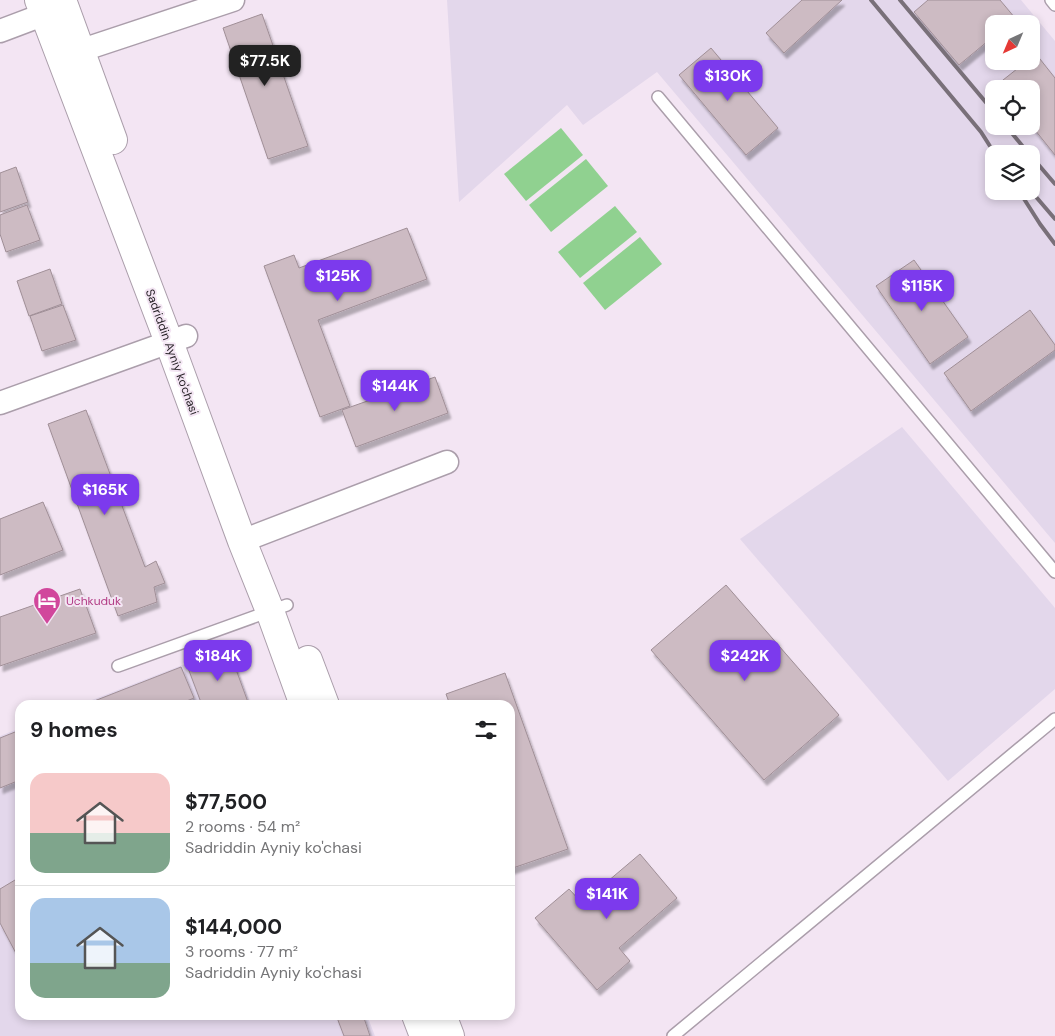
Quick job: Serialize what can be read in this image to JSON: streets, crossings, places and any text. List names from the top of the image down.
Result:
{
  "streets": {
    "main road": ["Sadriddin Ayniy ko'chasi"]
  },
  "places": {
    "hotel": ["Uchkuduk"]
  },
  "north": "bottom left",
  "page": {
    "price": [
      "$77.5K",
      "$130K",
      "$125K",
      "$115K",
      "$144K",
      "$165K",
      "$184K",
      "$242K",
      "$141K"
    ],
    "heading": "9 homes",
    "list": [
      {
        "name": "$77,500",
        "note": "2 rooms · 54 m² · Sadriddin Ayniy ko'chasi"
      },
      {
        "name": "$144,000",
        "note": "3 rooms · 77 m² · Sadriddin Ayniy ko'chasi"
      }
    ]
  }
}
